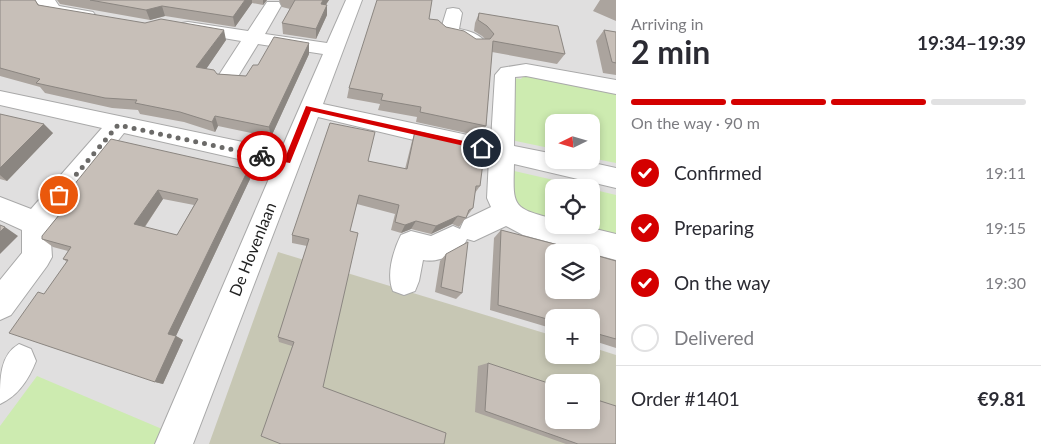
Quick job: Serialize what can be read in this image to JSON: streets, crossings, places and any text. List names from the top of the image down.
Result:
{
  "streets": {
    "street": ["De Hovenlaan"]
  },
  "north": "left",
  "page": {
    "heading": ["2 min", "Arriving in", "19:34–19:39"],
    "panel": ["Order #1401", "€9.81"],
    "bar": "On the way · 90 m",
    "map_buttons": ["+", "−"],
    "list": [
      ["Confirmed", "19:11"],
      ["Preparing", "19:15"],
      ["On the way", "19:30"],
      "Delivered"
    ]
  }
}
